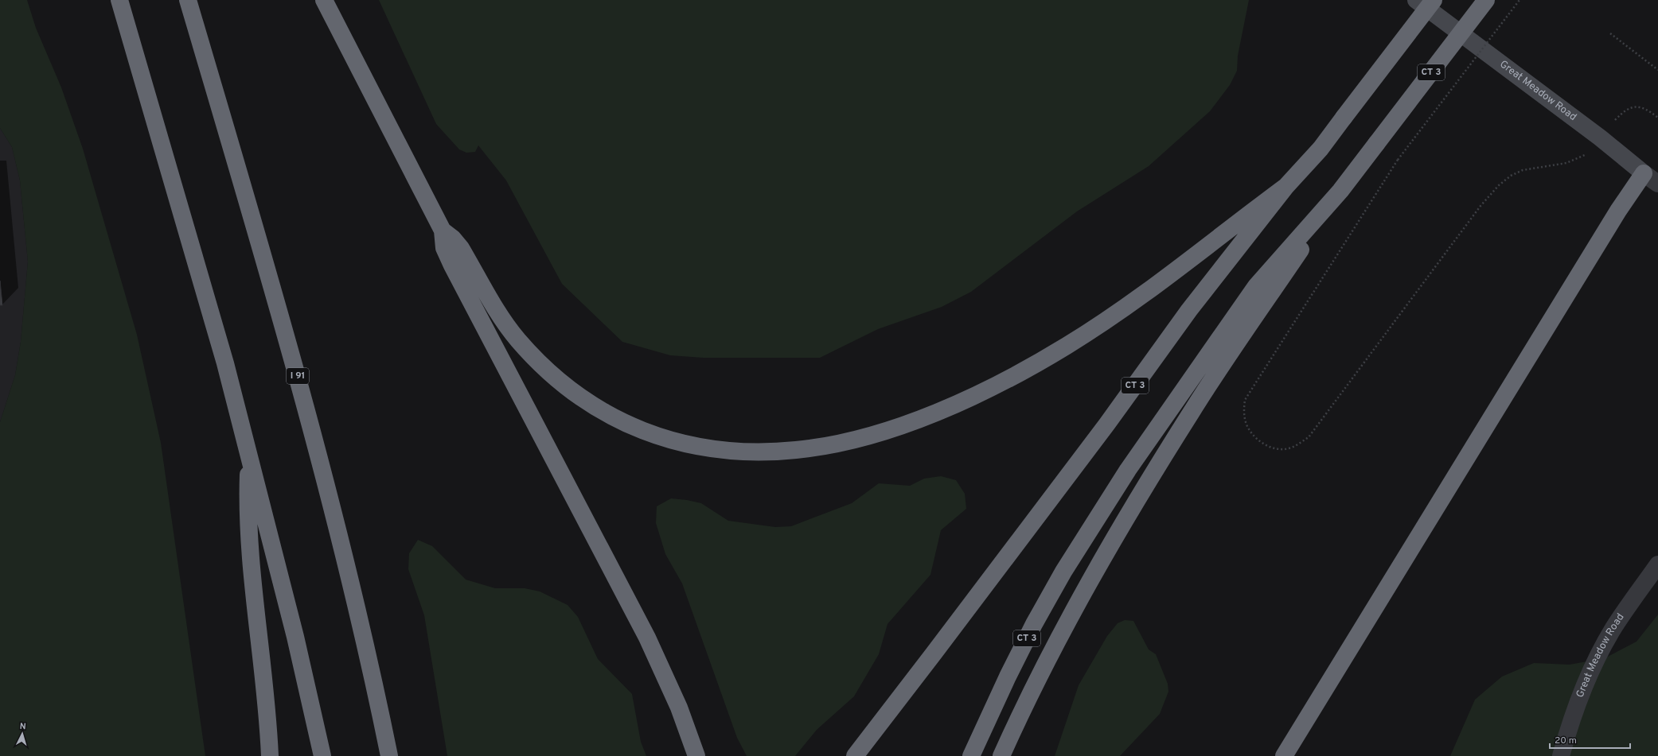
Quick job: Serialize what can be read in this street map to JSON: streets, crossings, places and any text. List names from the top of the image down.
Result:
{
  "streets": {
    "highway": ["CT 3", "I 91"],
    "street": ["Great Meadow Road"]
  },
  "scale_bar": "20 m",
  "north": "top"
}
